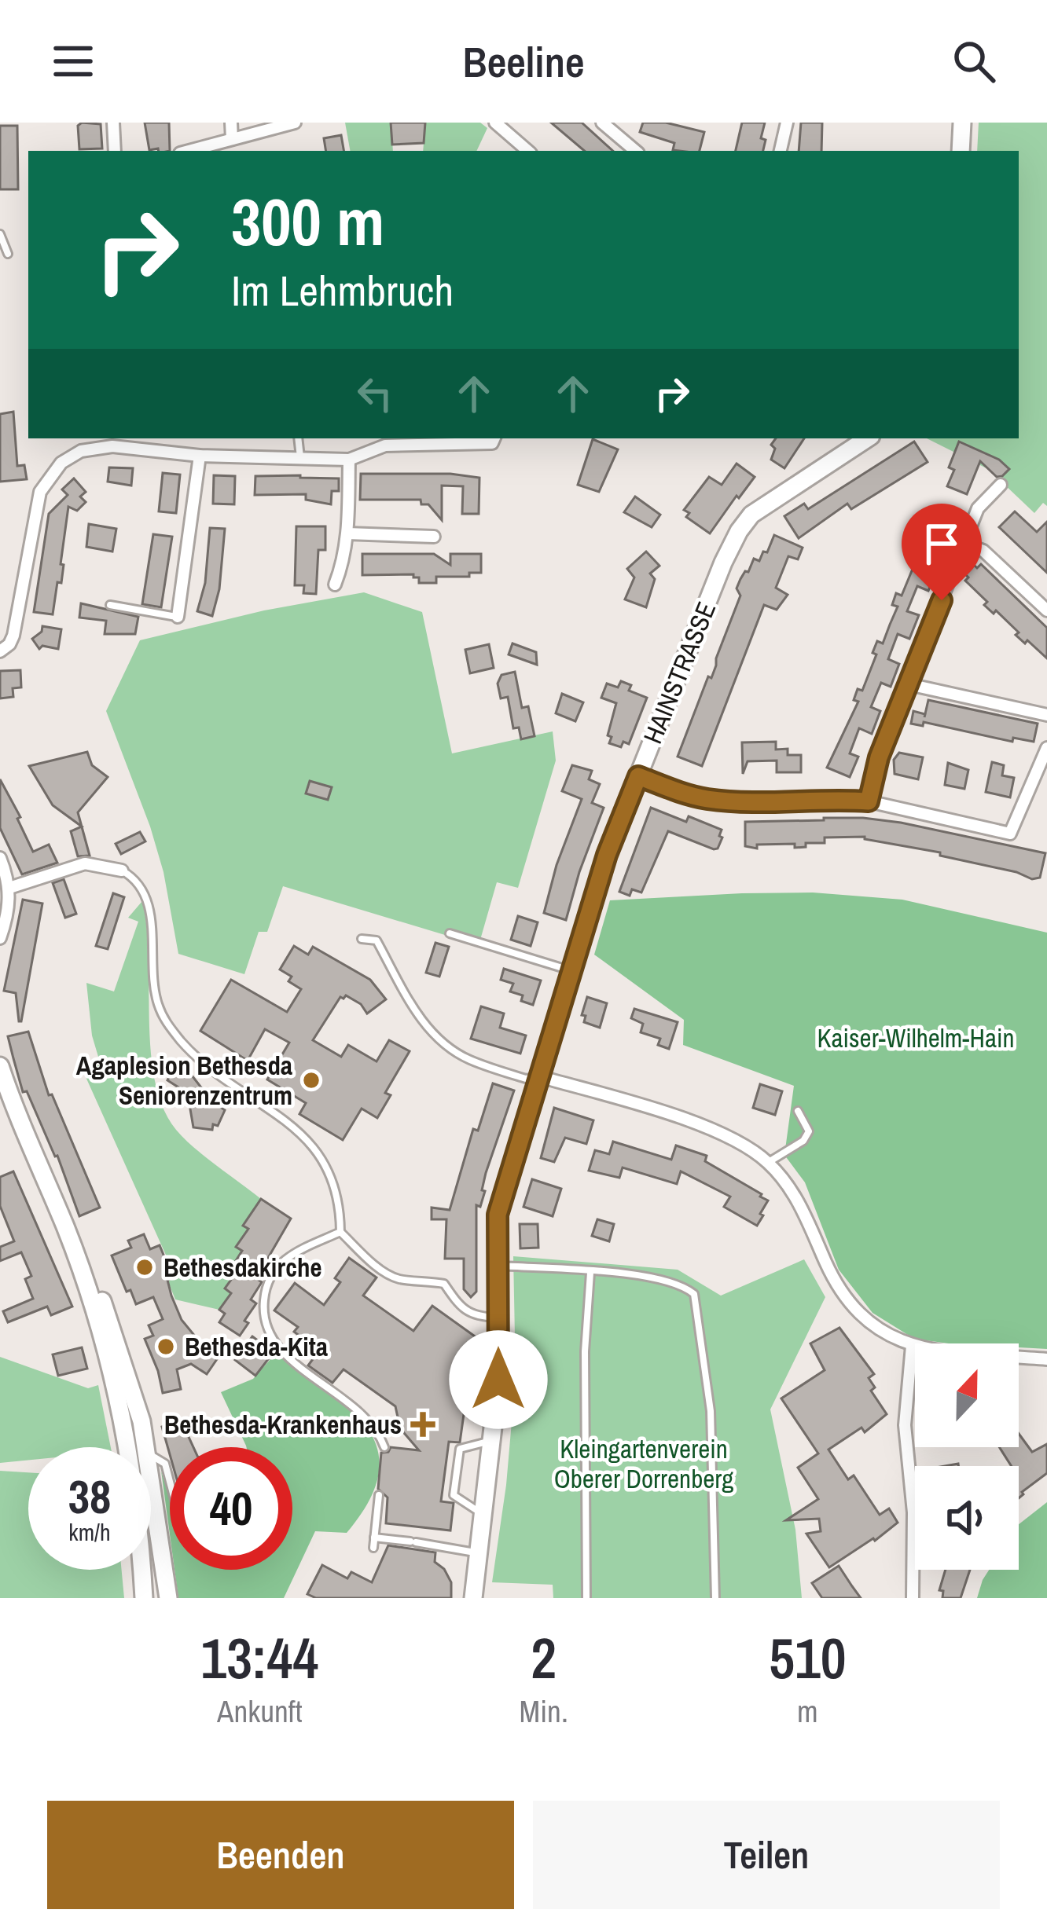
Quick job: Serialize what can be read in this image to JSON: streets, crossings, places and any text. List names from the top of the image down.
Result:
{
  "streets": {
    "street": ["HAINSTRASSE"]
  },
  "parks": ["Kaiser-Wilhelm-Hain", "Kleingartenverein Oberer Dorrenberg"],
  "places": {
    "other": ["Agaplesion Bethesda Seniorenzentrum", "Bethesdakirche", "Bethesda-Kita"],
    "health": ["Bethesda-Krankenhaus"]
  },
  "north": "top",
  "page": {
    "header": "Beeline",
    "turn": ["300 m", "Im Lehmbruch"],
    "speed": "38 km/h",
    "limit": "40",
    "eta": [
      "13:44",
      "Ankunft",
      "2",
      "Min.",
      "510",
      "m"
    ],
    "buttons": ["Beenden", "Teilen"]
  }
}
